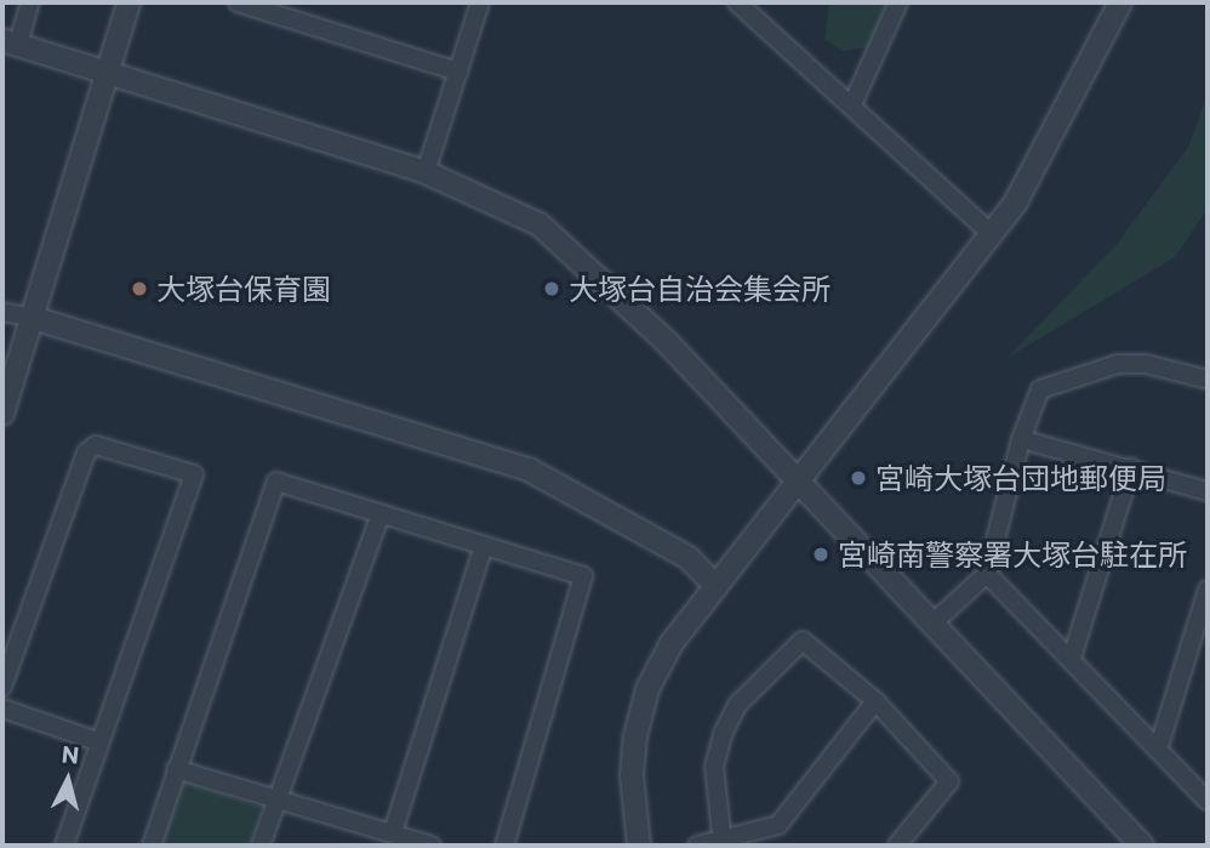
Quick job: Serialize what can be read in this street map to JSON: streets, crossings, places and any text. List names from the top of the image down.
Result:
{
  "places": [
    "大塚台保育園",
    "大塚台自治会集会所",
    "宮崎大塚台団地郵便局",
    "宮崎南警察署大塚台駐在所"
  ],
  "north": "top"
}
